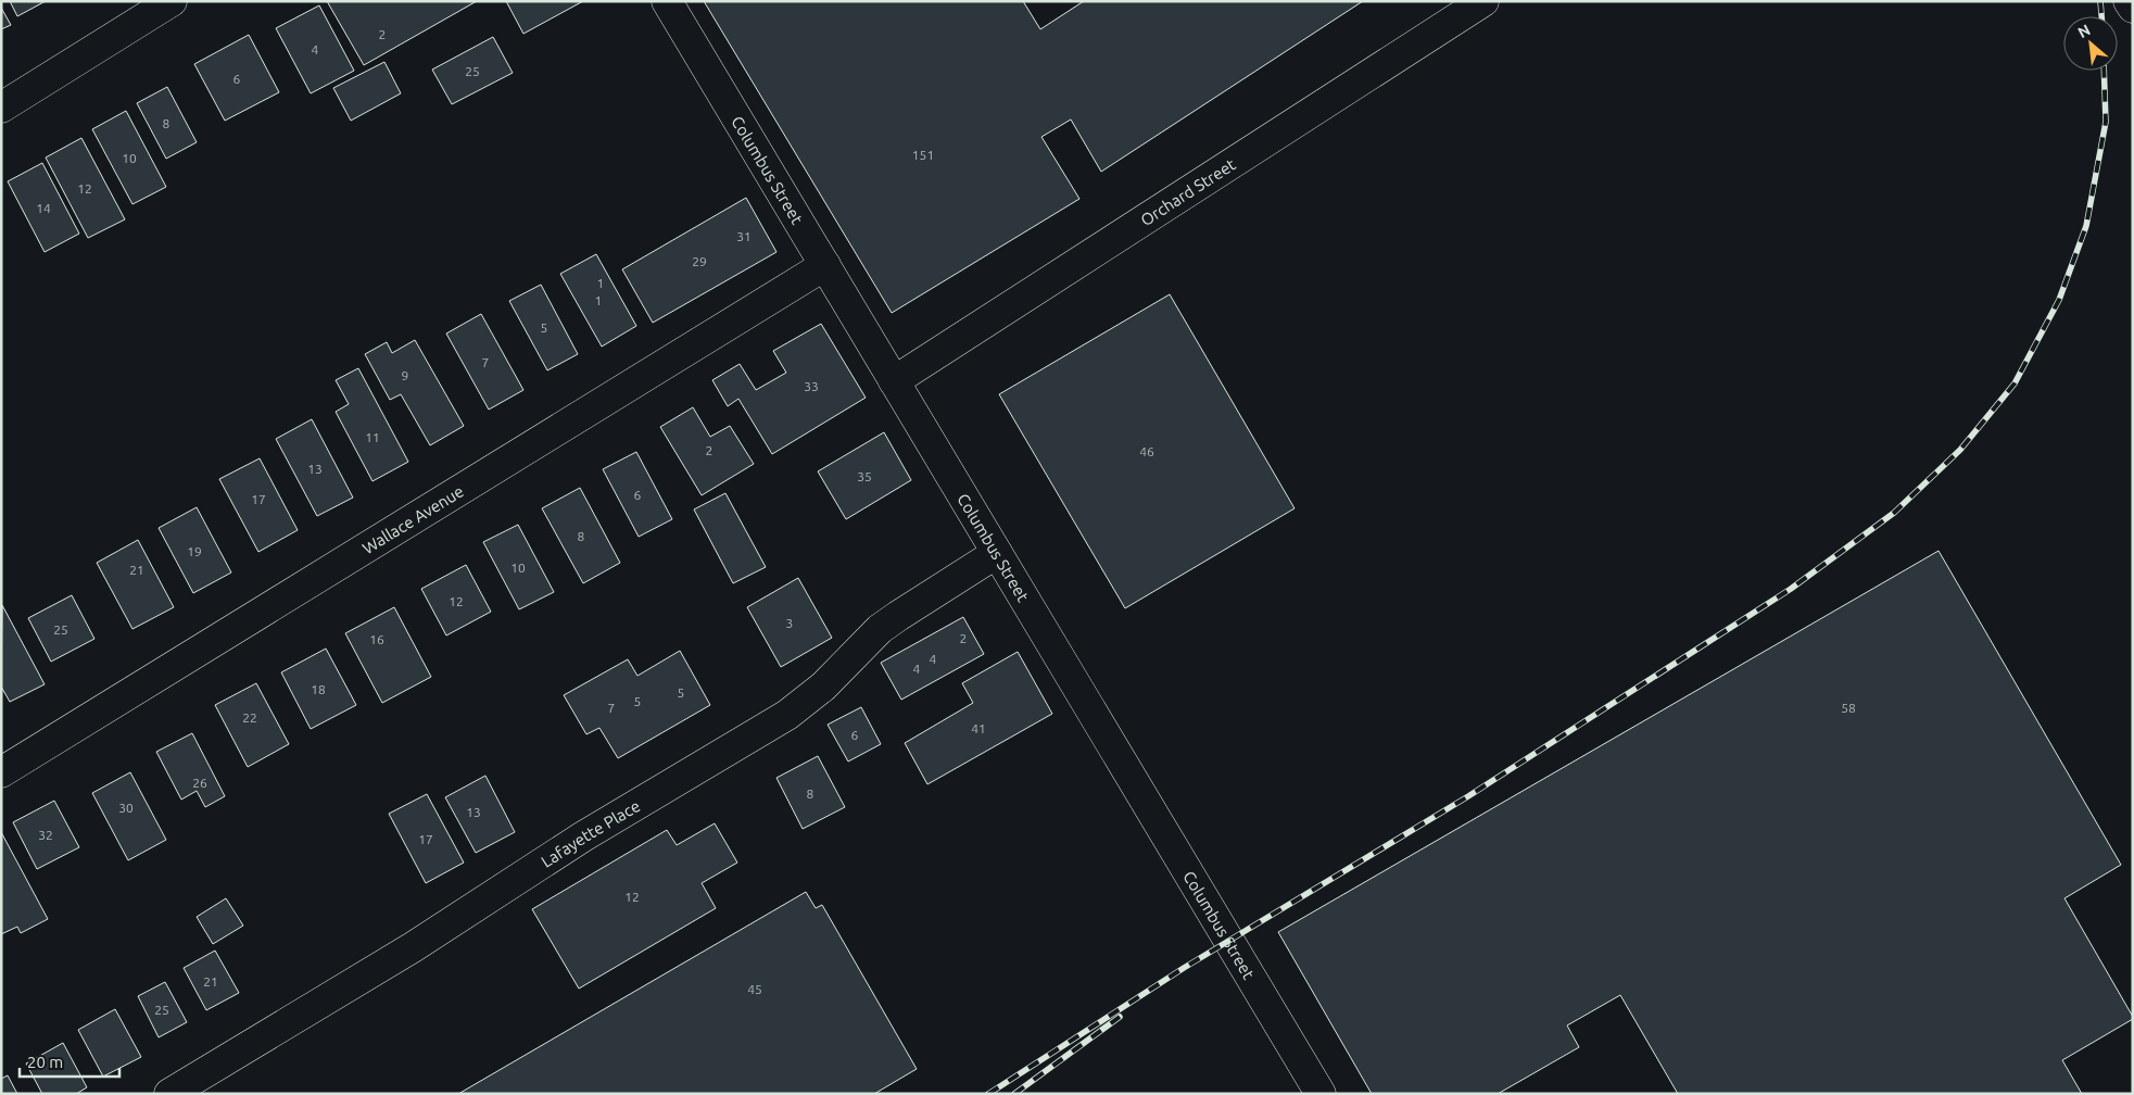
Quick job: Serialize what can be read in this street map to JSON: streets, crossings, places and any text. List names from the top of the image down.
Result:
{
  "streets": {
    "street": [
      "Columbus Street",
      "Orchard Street",
      "Wallace Avenue",
      "Lafayette Place"
    ]
  },
  "crossings": [
    ["Columbus Street", "Orchard Street"],
    ["Columbus Street", "Wallace Avenue"],
    ["Columbus Street", "Lafayette Place"]
  ],
  "house_numbers": [
    "2",
    "4",
    "25",
    "6",
    "8",
    "151",
    "10",
    "12",
    "14",
    "31",
    "29",
    "1",
    "1",
    "5",
    "7",
    "9",
    "33",
    "11",
    "2",
    "46",
    "13",
    "35",
    "6",
    "17",
    "8",
    "19",
    "10",
    "21",
    "12",
    "3",
    "25",
    "2",
    "16",
    "4",
    "4",
    "18",
    "5",
    "5",
    "7",
    "58",
    "22",
    "41",
    "6",
    "26",
    "8",
    "30",
    "13",
    "32",
    "17",
    "12",
    "21",
    "45",
    "25"
  ],
  "scale_bar": "20 m",
  "north": "top left"
}
